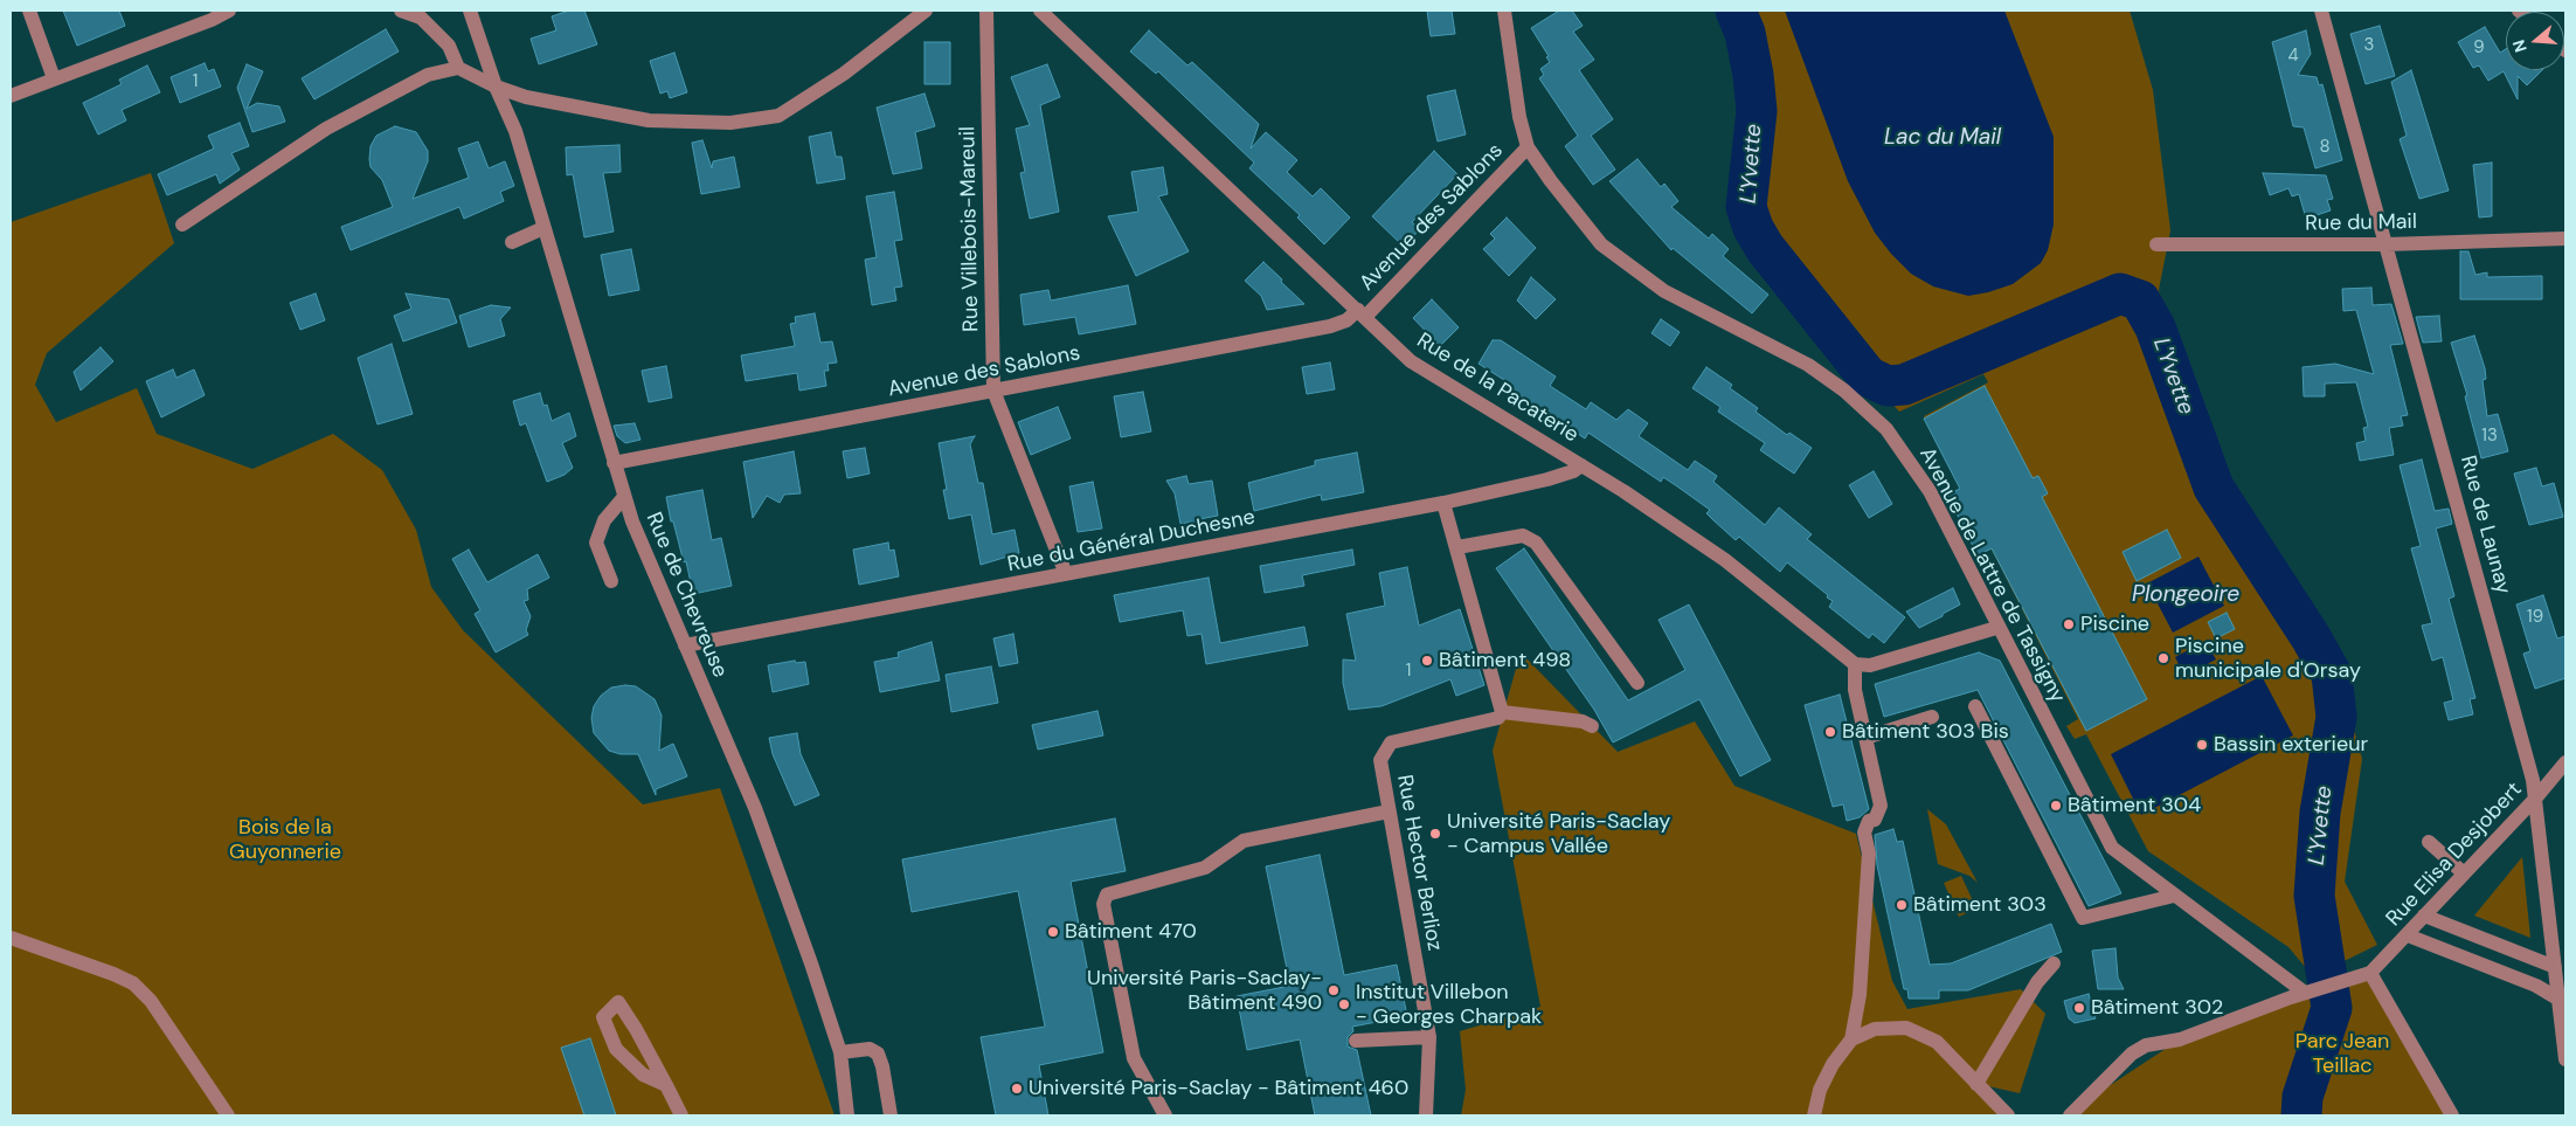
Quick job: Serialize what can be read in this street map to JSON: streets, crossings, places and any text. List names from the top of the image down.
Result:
{
  "streets": {
    "street": [
      "Avenue des Sablons",
      "Rue du Mail",
      "Rue Villebois-Mareuil",
      "Rue de la Pacaterie",
      "Rue de Launay",
      "Rue du Général Duchesne",
      "Avenue de Lattre de Tassigny",
      "Rue de Chevreuse",
      "Rue Elisa Desjobert",
      "Rue Hector Berlioz"
    ]
  },
  "crossings": [
    ["Avenue des Sablons", "Rue Villebois-Mareuil"],
    ["Avenue des Sablons", "Rue de la Pacaterie"],
    ["Avenue des Sablons", "Avenue de Lattre de Tassigny"],
    ["Avenue des Sablons", "Rue de Chevreuse"],
    ["Rue du Mail", "Rue de Launay"],
    ["Rue Villebois-Mareuil", "Rue du Général Duchesne"],
    ["Rue de la Pacaterie", "Rue du Général Duchesne"],
    ["Rue de Launay", "Rue Elisa Desjobert"],
    ["Rue du Général Duchesne", "Rue de Chevreuse"]
  ],
  "water": ["Lac du Mail", "L'Yvette", "Plongeoire"],
  "parks": ["Bois de la Guyonnerie", "Parc Jean Teillac"],
  "places": [
    "Piscine",
    "Piscine municipale d'Orsay",
    "Bâtiment 498",
    "Bâtiment 303 Bis",
    "Bassin exterieur",
    "Bâtiment 304",
    "Université Paris-Saclay - Campus Vallée",
    "Bâtiment 303",
    "Bâtiment 470",
    "Université Paris-Saclay- Bâtiment 490",
    "Institut Villebon - Georges Charpak",
    "Bâtiment 302",
    "Université Paris-Saclay - Bâtiment 460"
  ],
  "house_numbers": [
    "3",
    "9",
    "4",
    "1",
    "8",
    "13",
    "19",
    "1"
  ],
  "north": "left"
}
